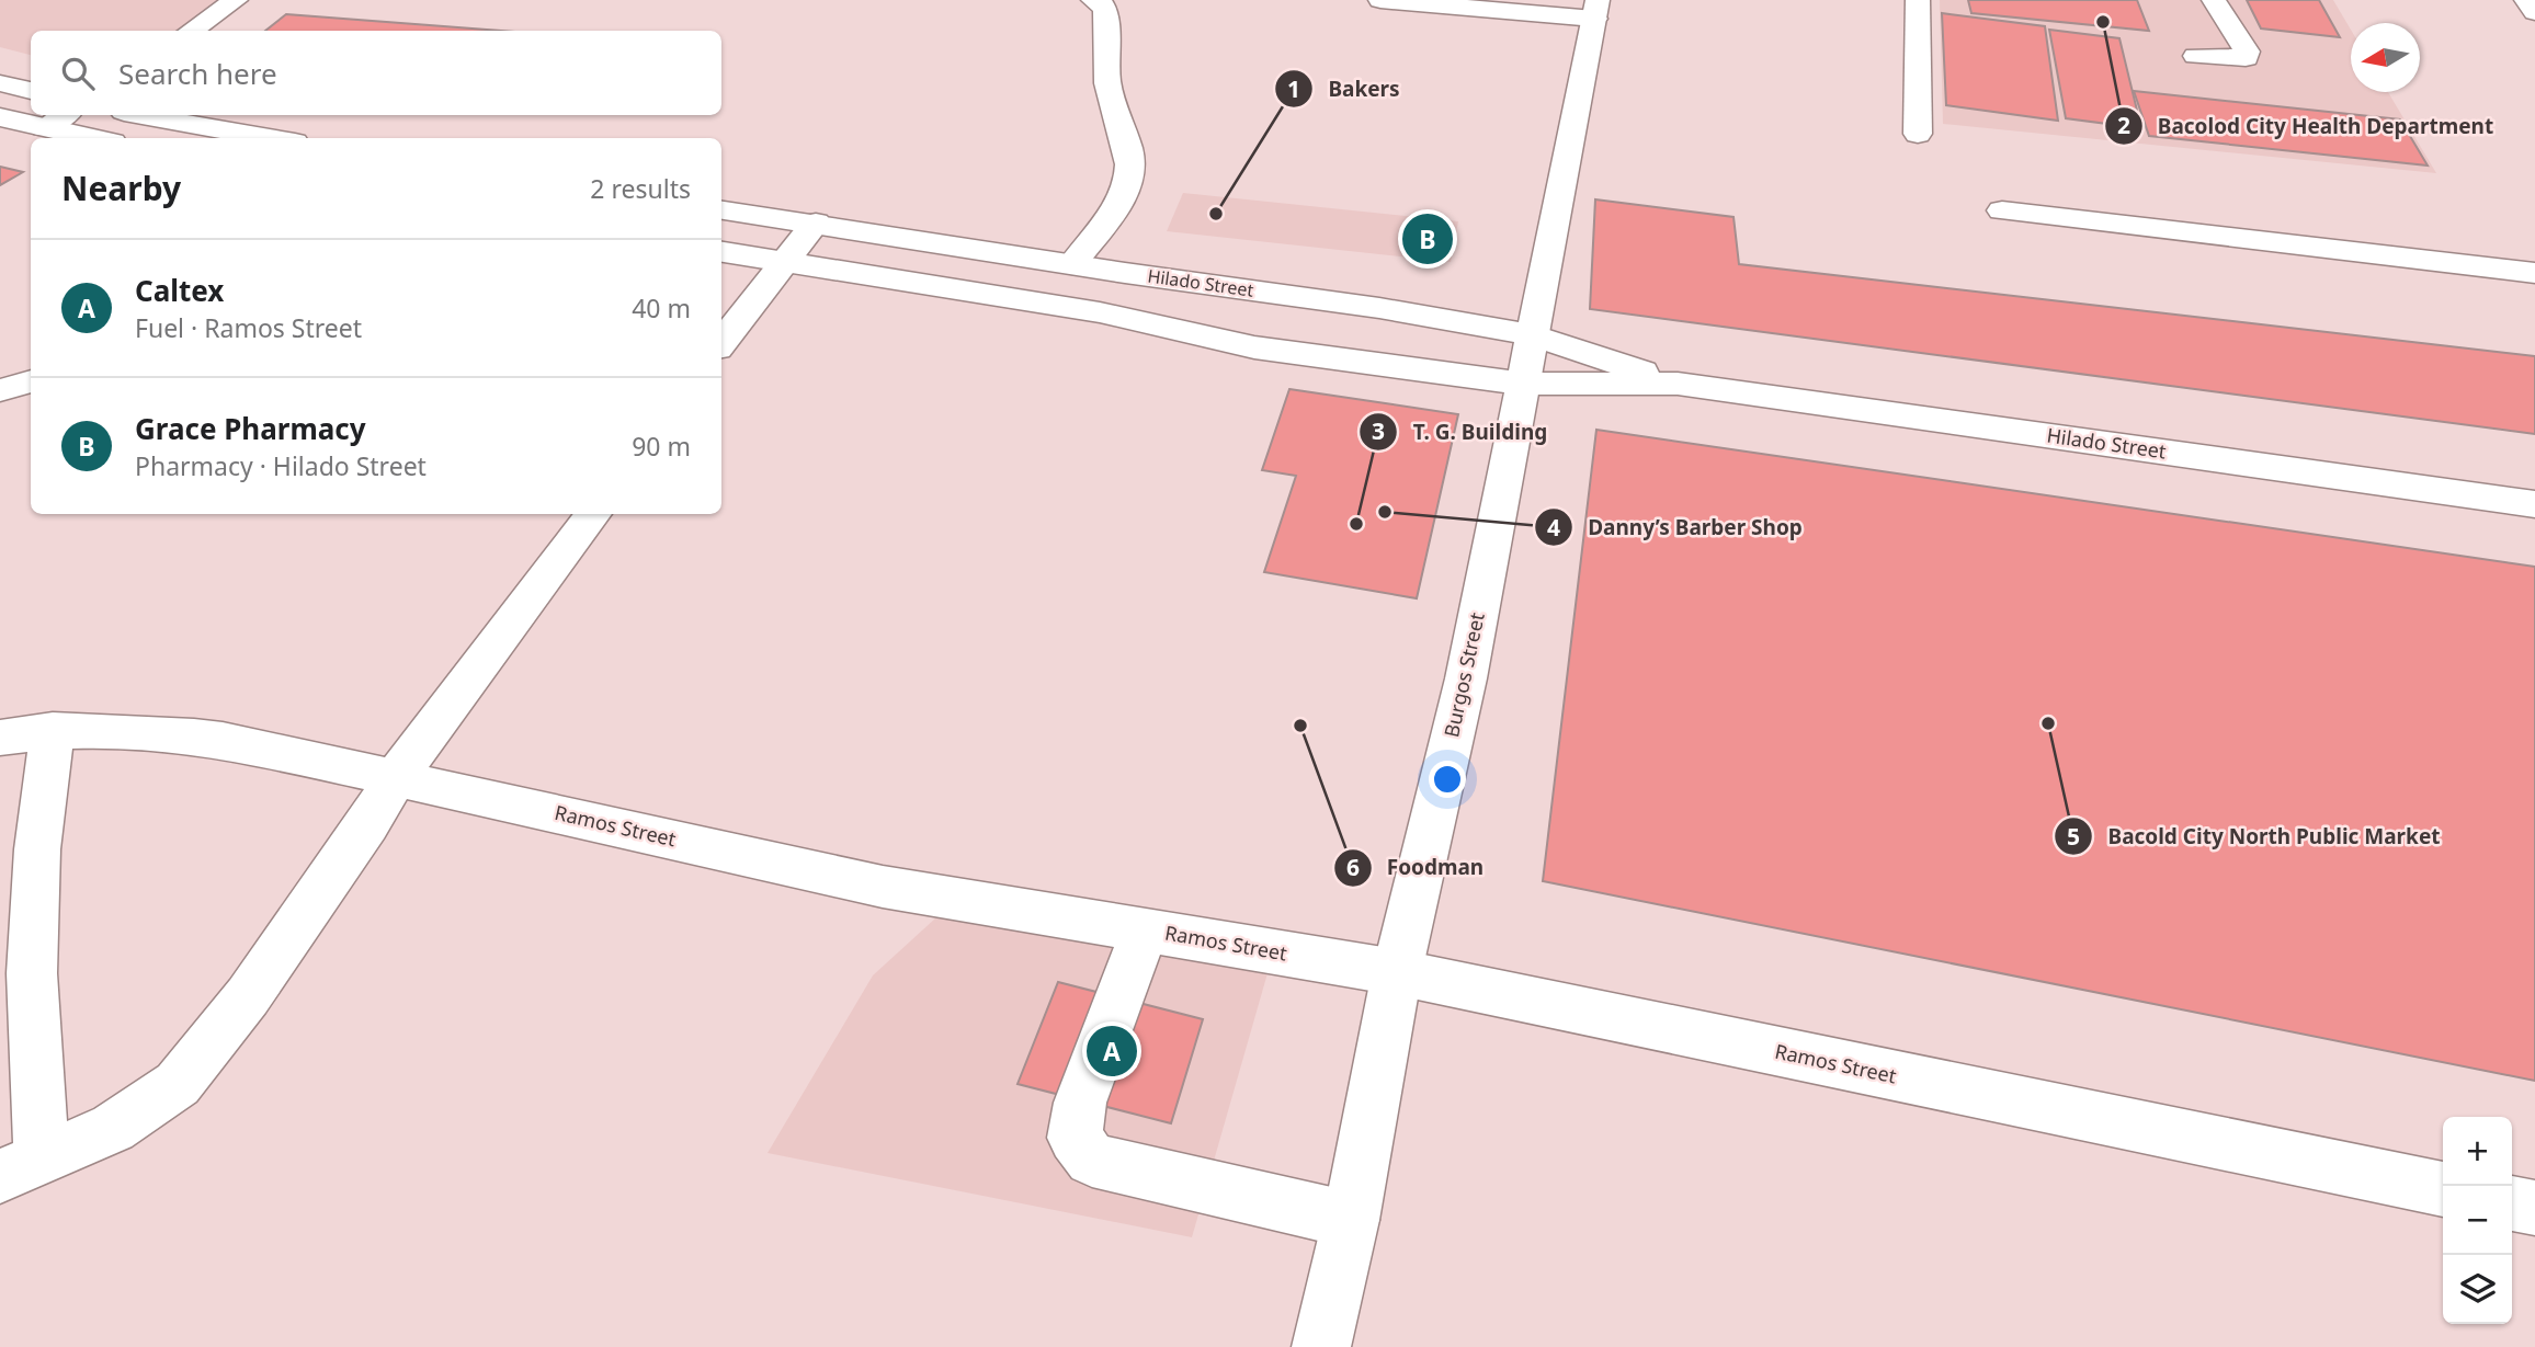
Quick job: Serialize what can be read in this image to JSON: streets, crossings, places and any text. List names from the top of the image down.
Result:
{
  "streets": {
    "street": ["Hilado Street", "Burgos Street", "Ramos Street"]
  },
  "crossings": [
    ["Hilado Street", "Burgos Street"],
    ["Burgos Street", "Ramos Street"]
  ],
  "places": [
    "Bacolod City Health Department",
    "Bakers",
    "Danny’s Barber Shop",
    "T. G. Building",
    "Bacold City North Public Market",
    "Foodman"
  ],
  "north": "left",
  "page": {
    "search": "Search here",
    "heading": ["Nearby", "2 results"],
    "pins": ["B", "A"],
    "list": [
      {
        "mark": "A",
        "name": "Caltex",
        "note": "Fuel · Ramos Street",
        "value": "40 m"
      },
      {
        "mark": "B",
        "name": "Grace Pharmacy",
        "note": "Pharmacy · Hilado Street",
        "value": "90 m"
      }
    ],
    "map_buttons": ["+", "−"]
  }
}
